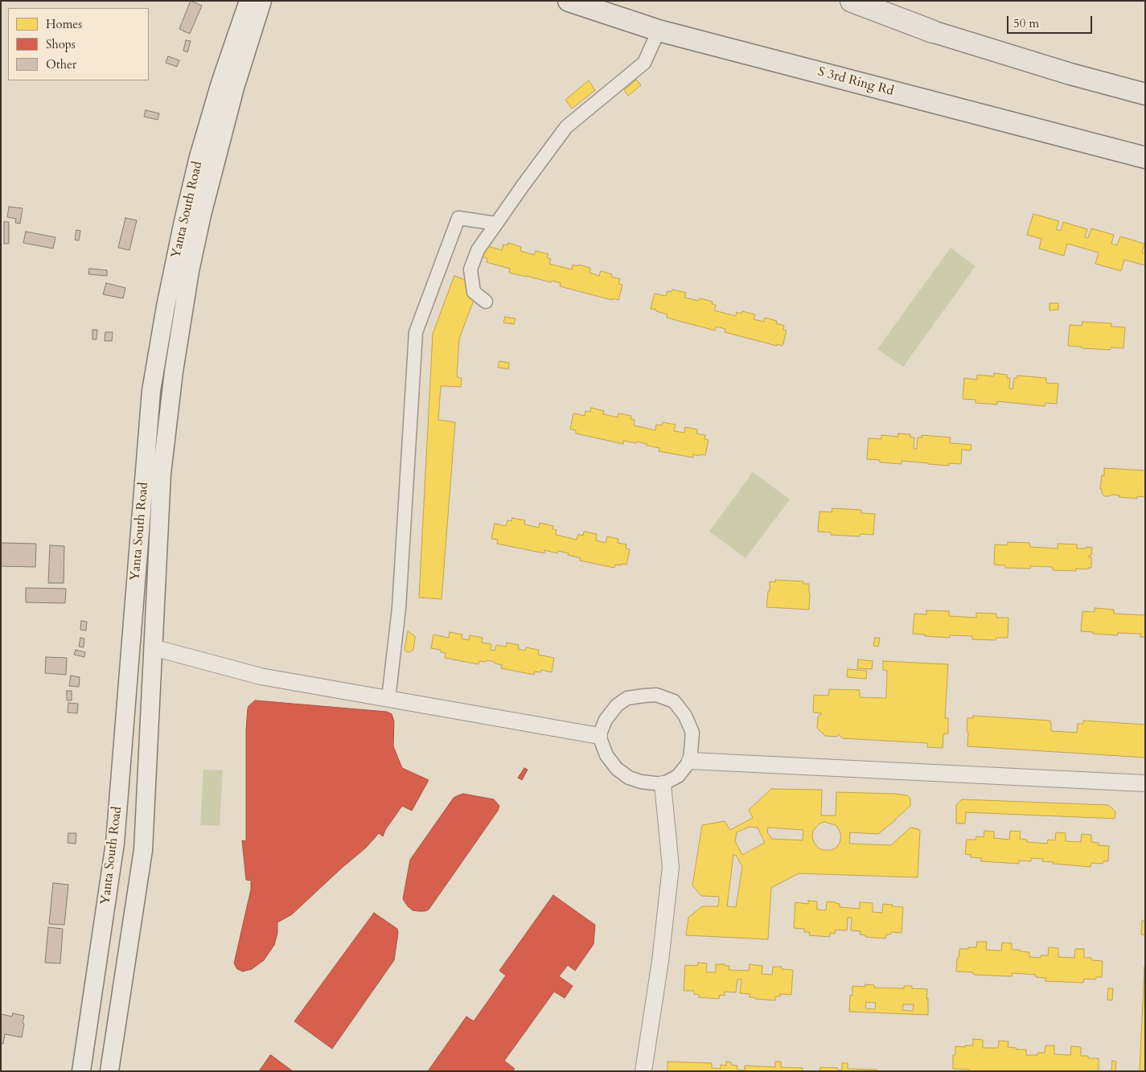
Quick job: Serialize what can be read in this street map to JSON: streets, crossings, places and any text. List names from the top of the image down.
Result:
{
  "streets": {
    "highway": ["S 3rd Ring Rd"],
    "main road": ["Yanta South Road"]
  },
  "legend": ["Homes", "Shops", "Other"],
  "scale_bar": "50 m"
}
